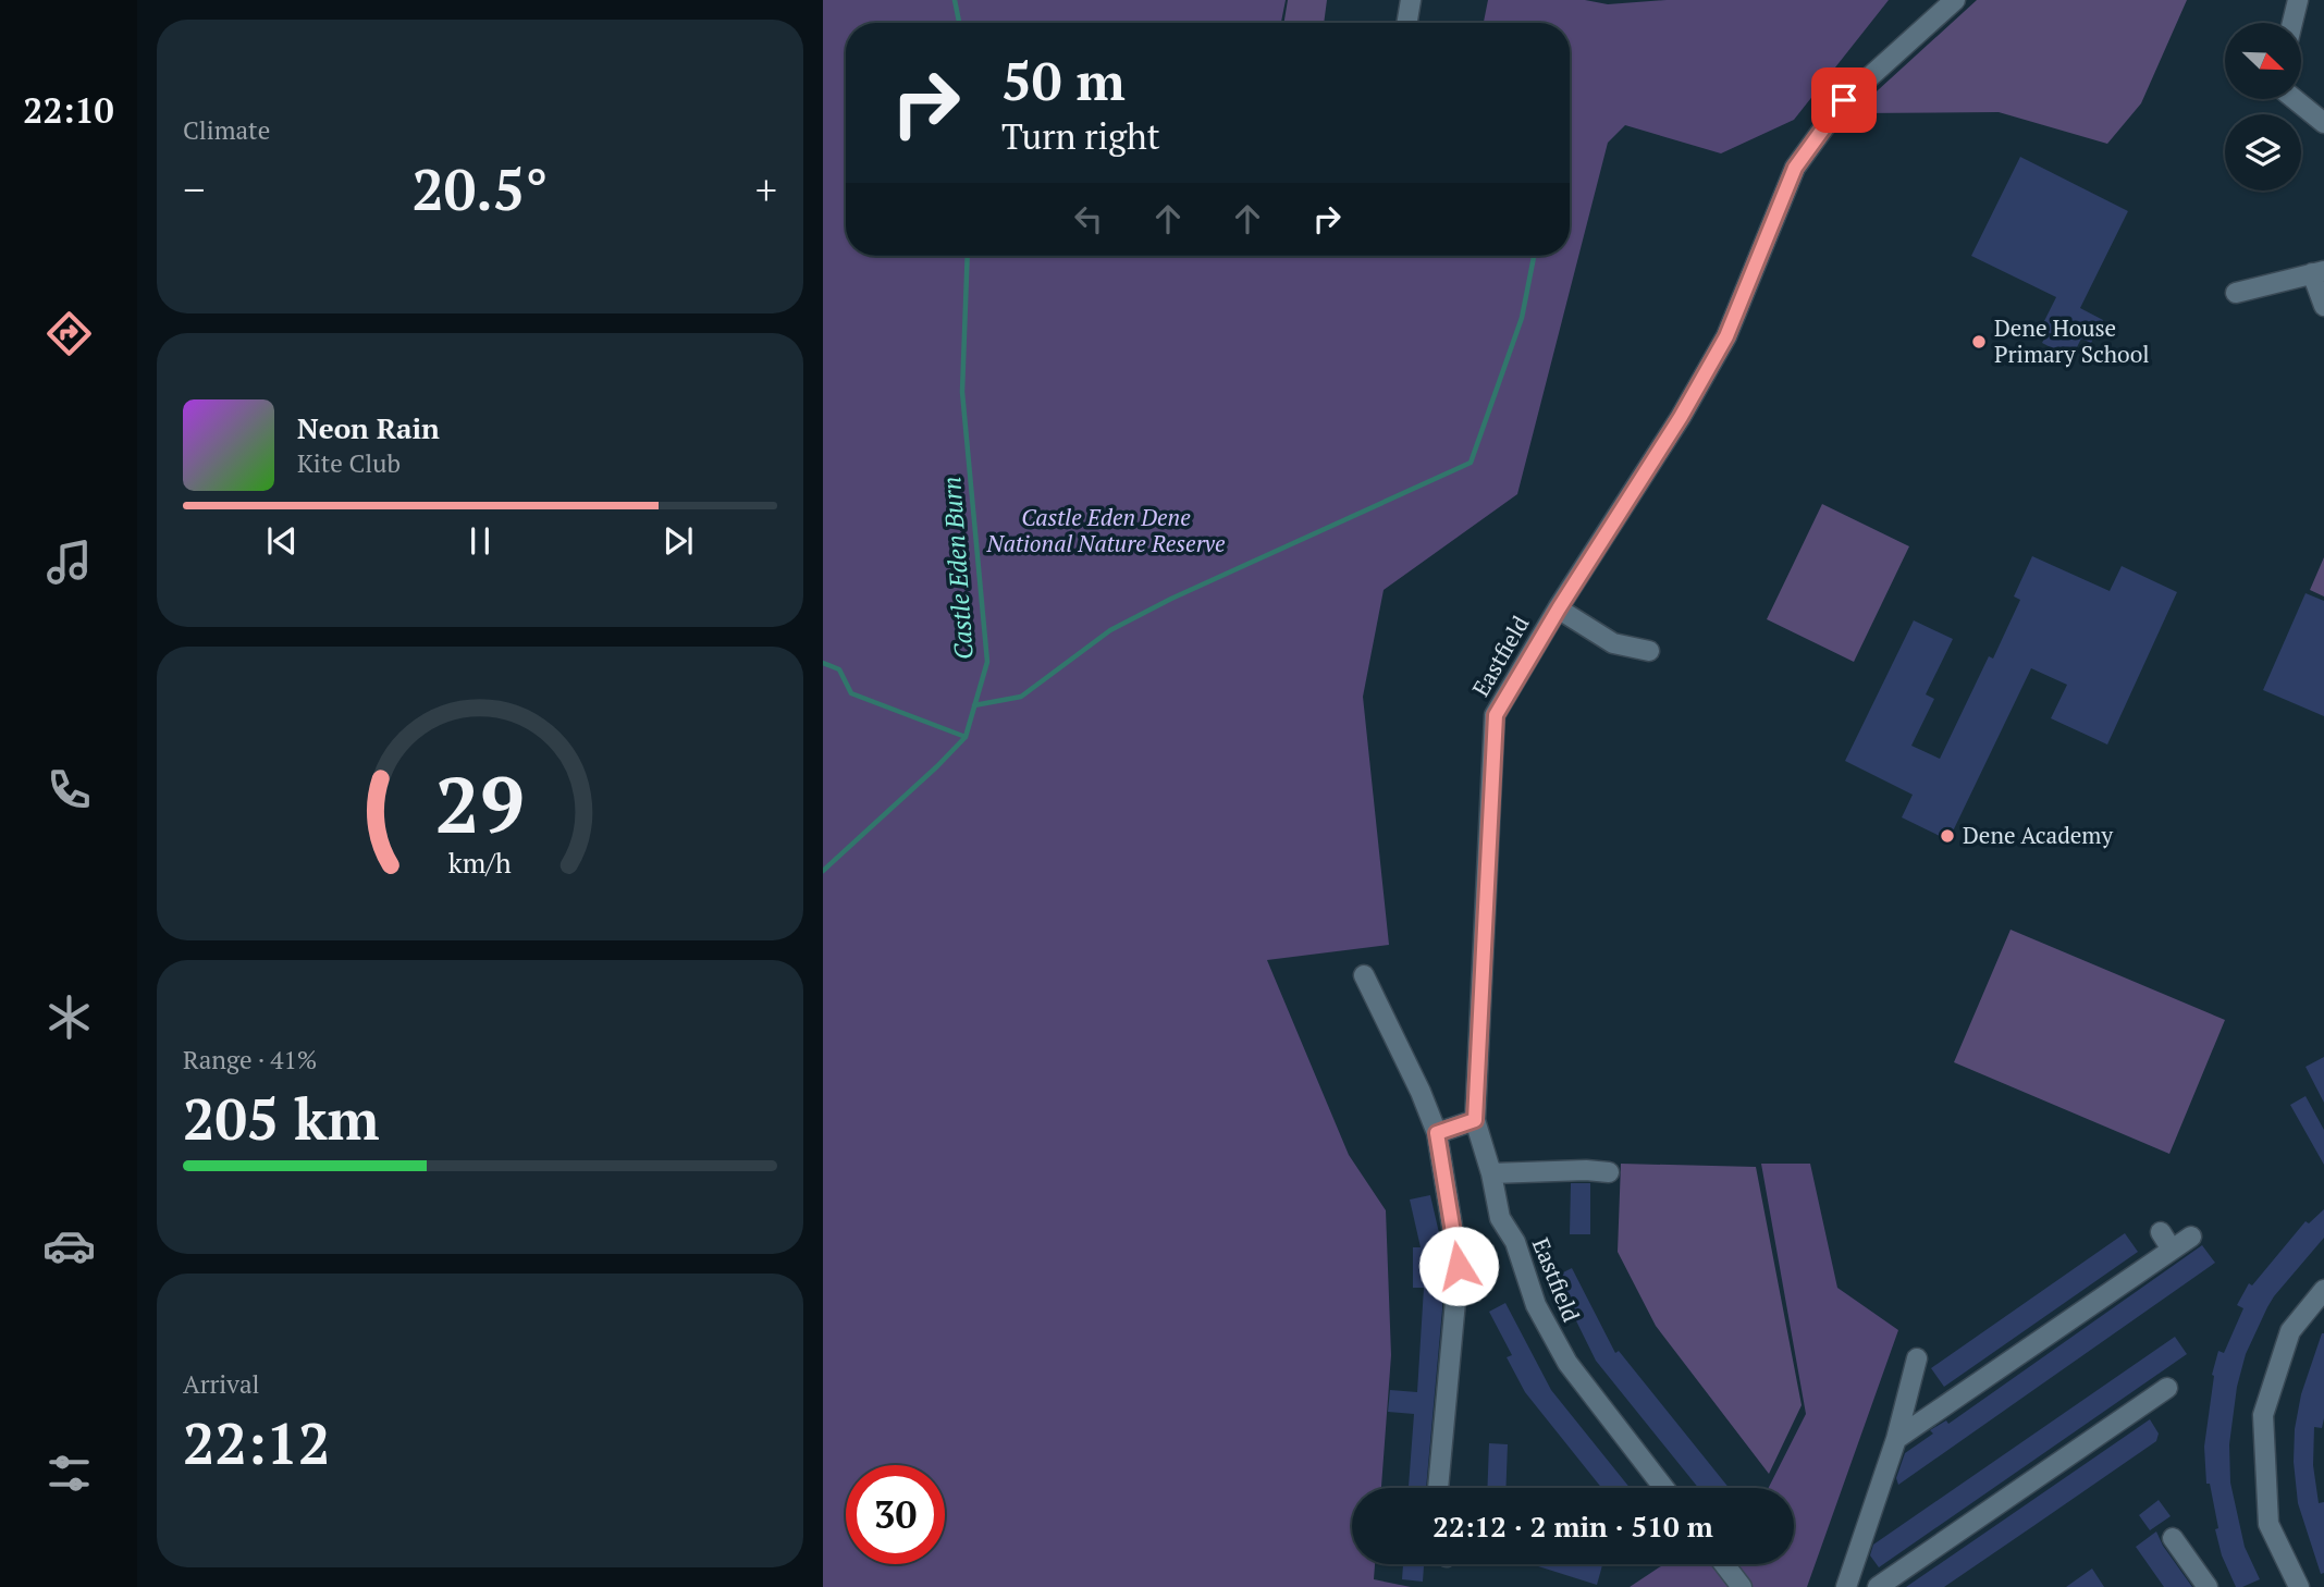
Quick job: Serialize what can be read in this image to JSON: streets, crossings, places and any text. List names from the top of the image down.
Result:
{
  "streets": {
    "street": ["Eastfield"]
  },
  "water": ["Castle Eden Burn"],
  "parks": ["Castle Eden Dene National Nature Reserve"],
  "places": ["Dene House Primary School", "Dene Academy"],
  "north": "bottom right",
  "page": {
    "tabs": "22:10",
    "tile": [
      "Climate",
      ["Range · 41%", "205 km"],
      ["Arrival", "22:12"]
    ],
    "turn": ["50 m", "Turn right"],
    "heat": ["−", "20.5°", "+"],
    "song": ["Neon Rain", "Kite Club"],
    "limit": "30",
    "trip": "22:12 · 2 min · 510 m",
    "gauge": ["29", "km/h"]
  }
}
